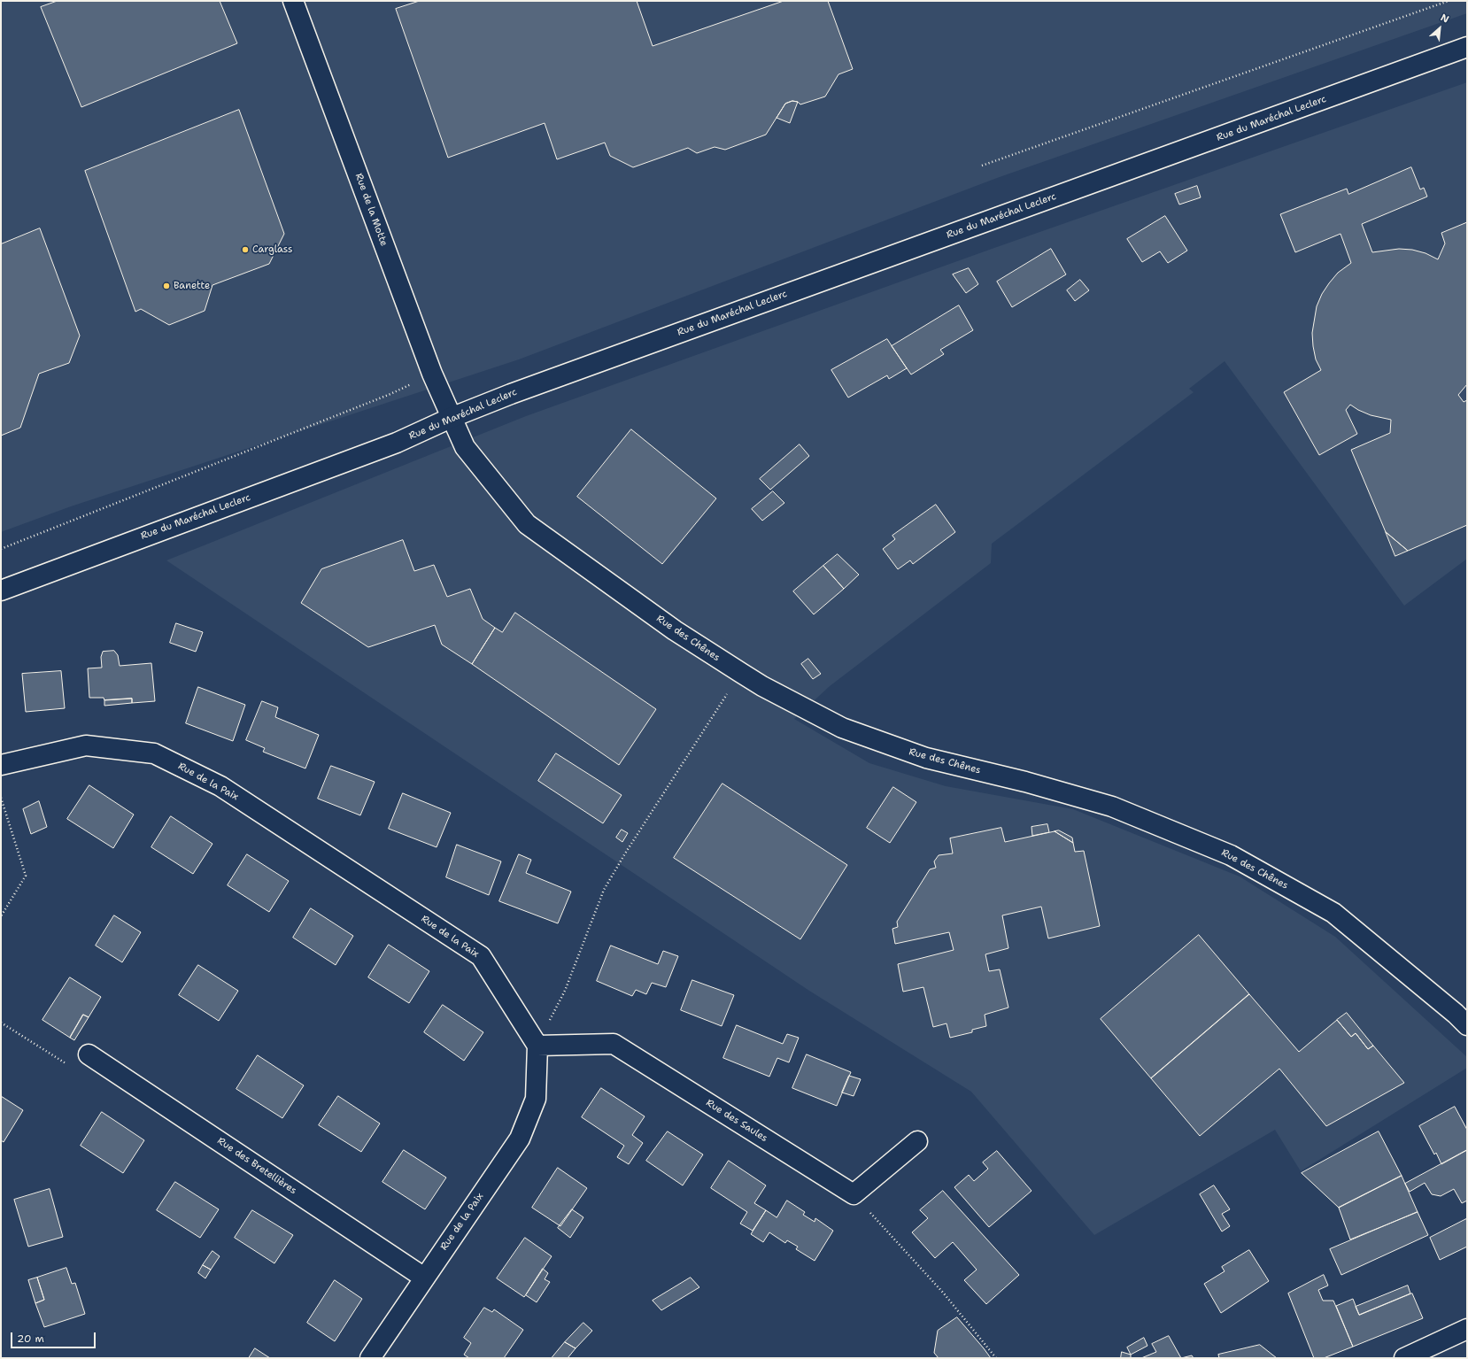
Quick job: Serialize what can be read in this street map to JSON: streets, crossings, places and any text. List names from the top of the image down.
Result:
{
  "streets": {
    "street": [
      "Rue du Maréchal Leclerc",
      "Rue de la Motte",
      "Rue des Chênes",
      "Rue de la Paix",
      "Rue des Saules",
      "Rue des Bretellières"
    ]
  },
  "crossings": [
    ["Rue du Maréchal Leclerc", "Rue de la Motte"],
    ["Rue du Maréchal Leclerc", "Rue des Chênes"],
    ["Rue de la Motte", "Rue des Chênes"],
    ["Rue de la Paix", "Rue des Saules"],
    ["Rue de la Paix", "Rue des Bretellières"]
  ],
  "places": ["Carglass", "Banette"],
  "scale_bar": "20 m",
  "north": "top right"
}
